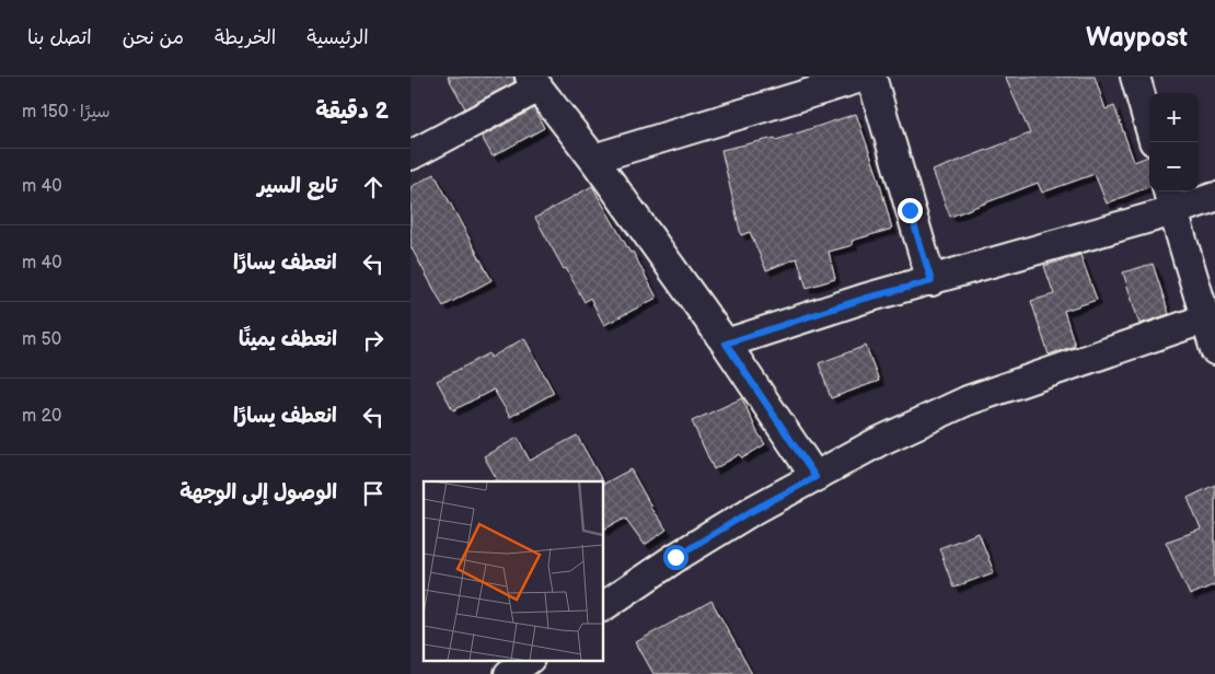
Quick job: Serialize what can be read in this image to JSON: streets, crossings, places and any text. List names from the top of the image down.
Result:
{
  "page": {
    "header": "Waypost",
    "nav": [
      "الرئيسية",
      "الخريطة",
      "من نحن",
      "اتصل بنا"
    ],
    "heading": ["2 دقيقة", "سيرًا · 150 m"],
    "map_buttons": ["+", "−"],
    "list": [
      ["تابع السير", "40 m"],
      ["انعطف يسارًا", "40 m"],
      ["انعطف يمينًا", "50 m"],
      ["انعطف يسارًا", "20 m"],
      "الوصول إلى الوجهة"
    ]
  }
}
